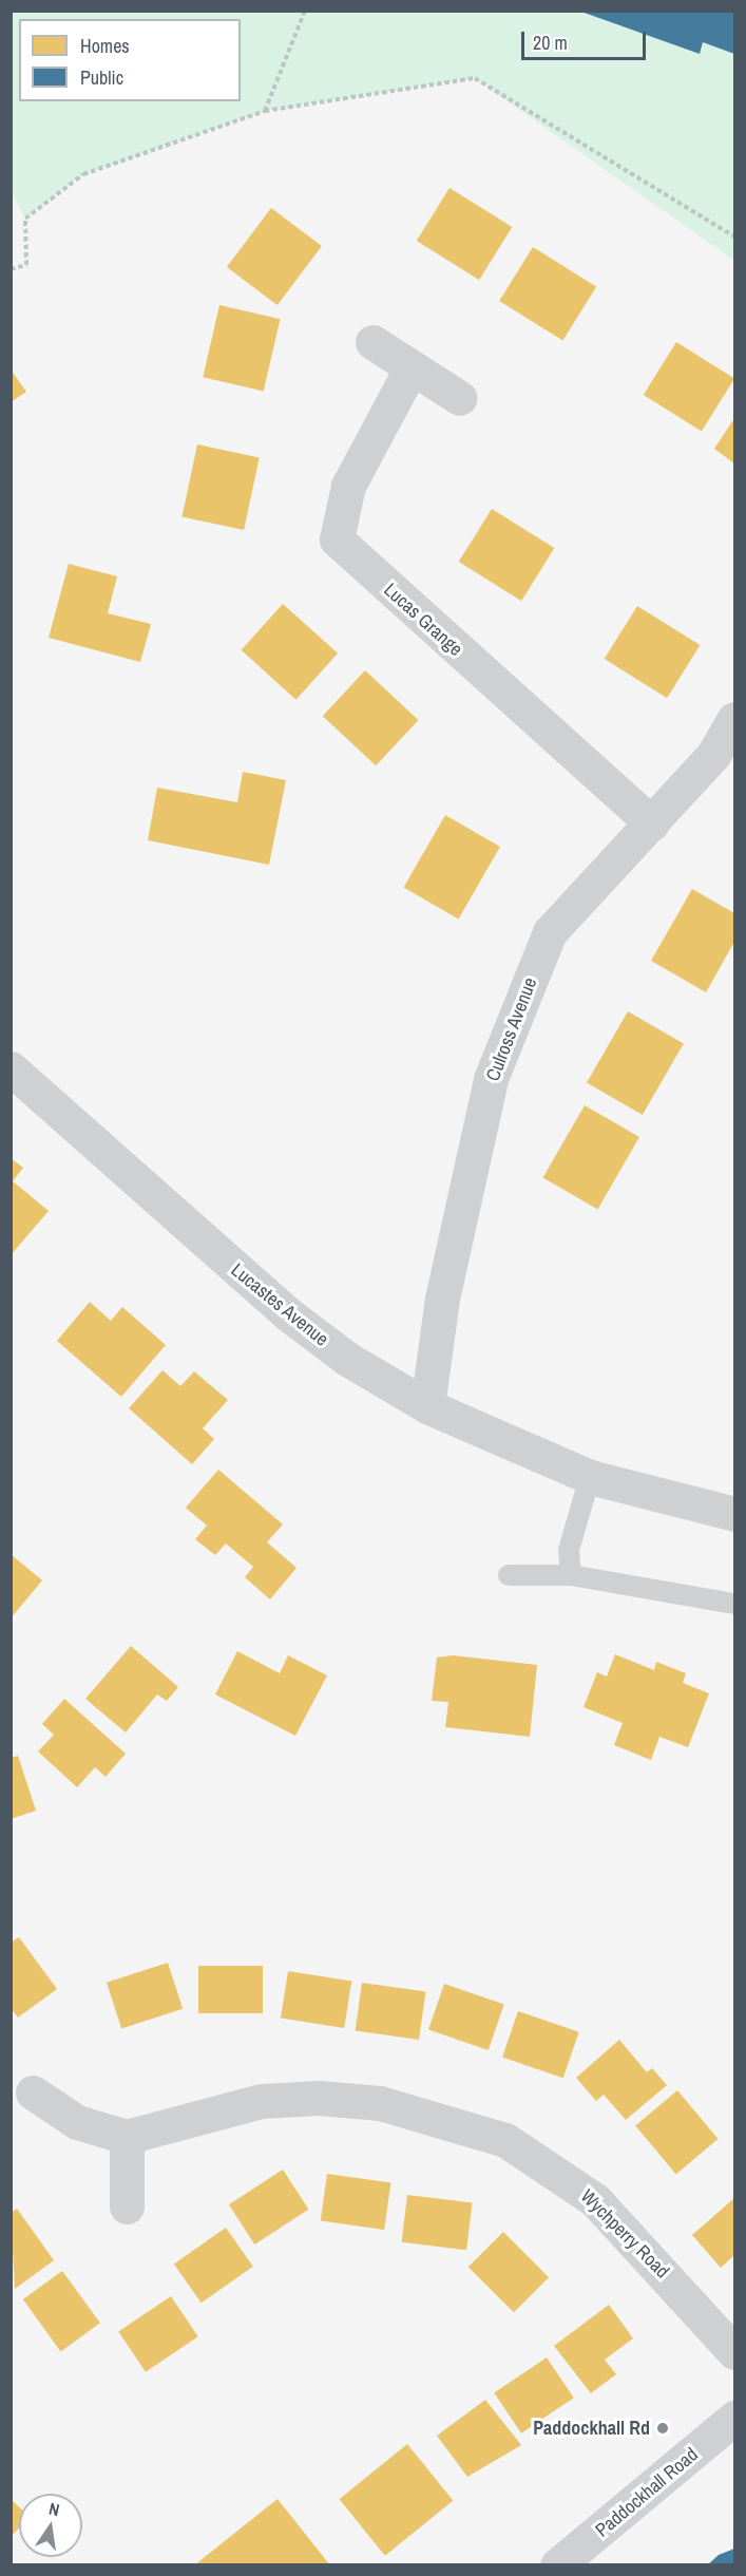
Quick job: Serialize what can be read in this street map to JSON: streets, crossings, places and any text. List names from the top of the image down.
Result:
{
  "streets": {
    "street": [
      "Lucas Grange",
      "Culross Avenue",
      "Lucastes Avenue",
      "Wychperry Road",
      "Paddockhall Road"
    ]
  },
  "crossings": [
    ["Lucas Grange", "Culross Avenue"],
    ["Culross Avenue", "Lucastes Avenue"]
  ],
  "places": ["Paddockhall Rd"],
  "legend": ["Homes", "Public"],
  "scale_bar": "20 m",
  "north": "top"
}
